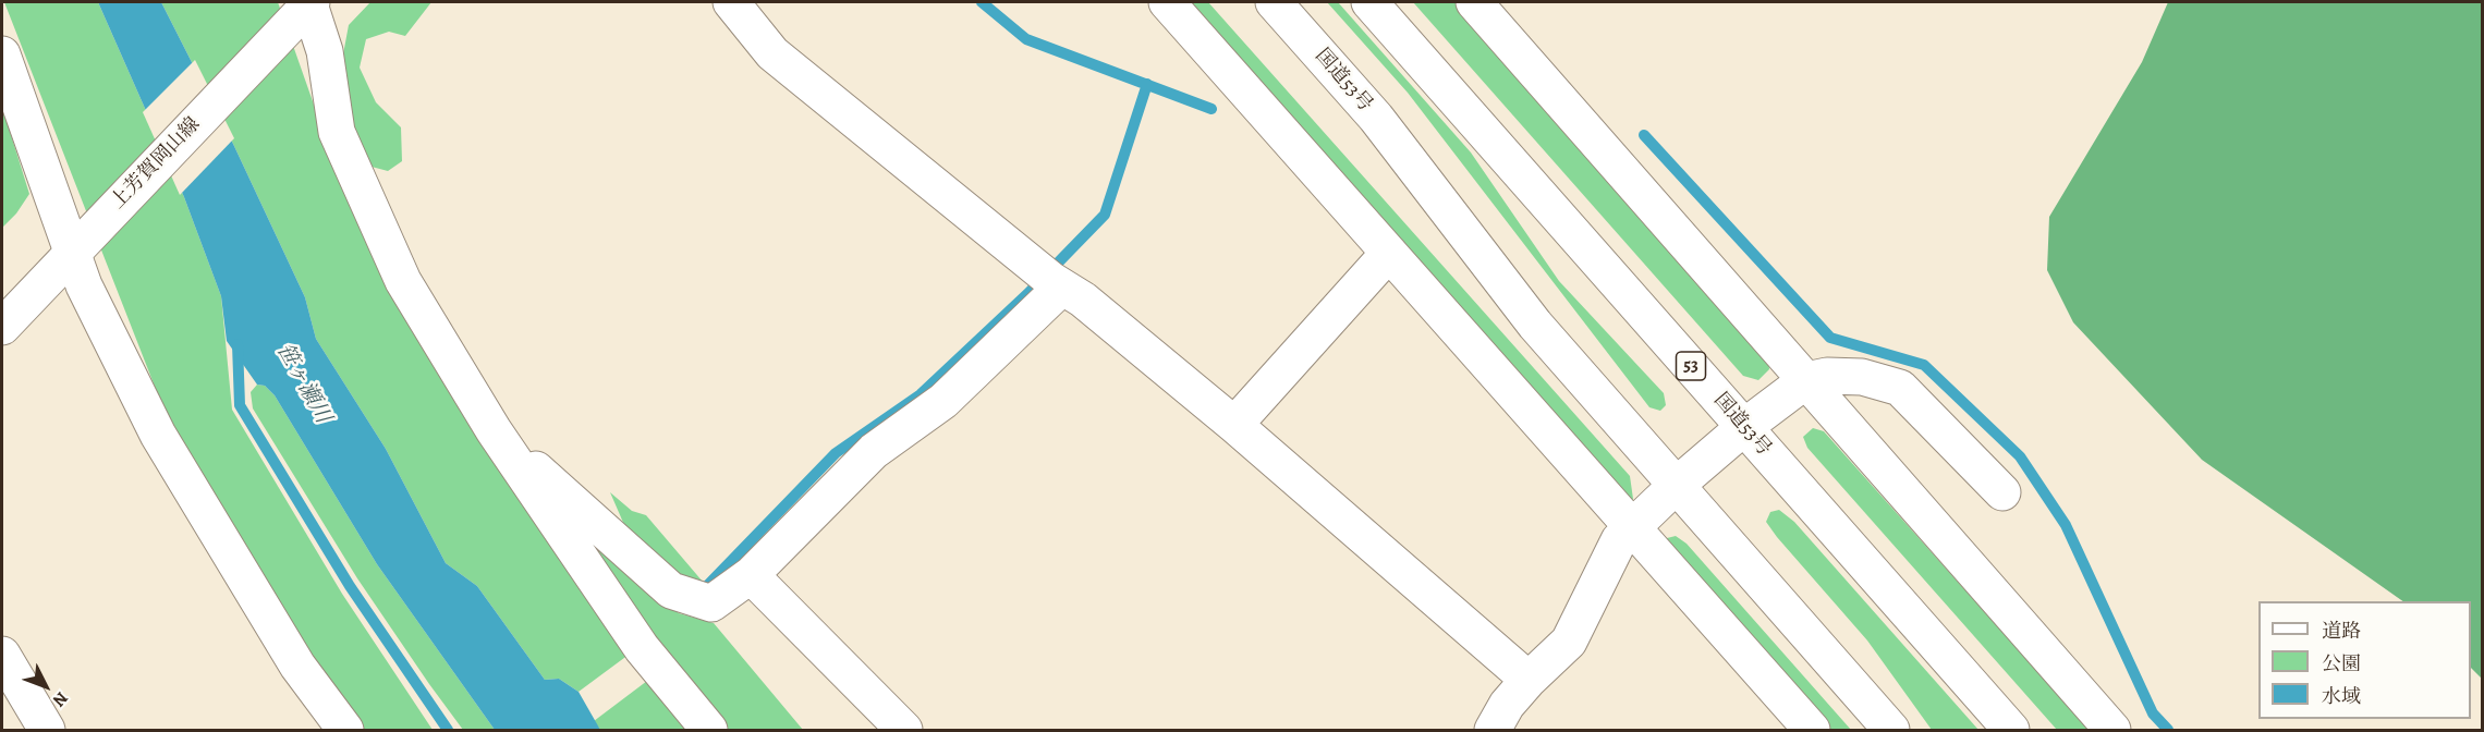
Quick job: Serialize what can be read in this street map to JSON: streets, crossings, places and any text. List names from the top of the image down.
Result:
{
  "streets": {
    "main road": ["国道53号", "上芳賀岡山線", "53"]
  },
  "water": ["笹ヶ瀬川"],
  "legend": ["道路", "公園", "水域"],
  "north": "bottom right"
}
